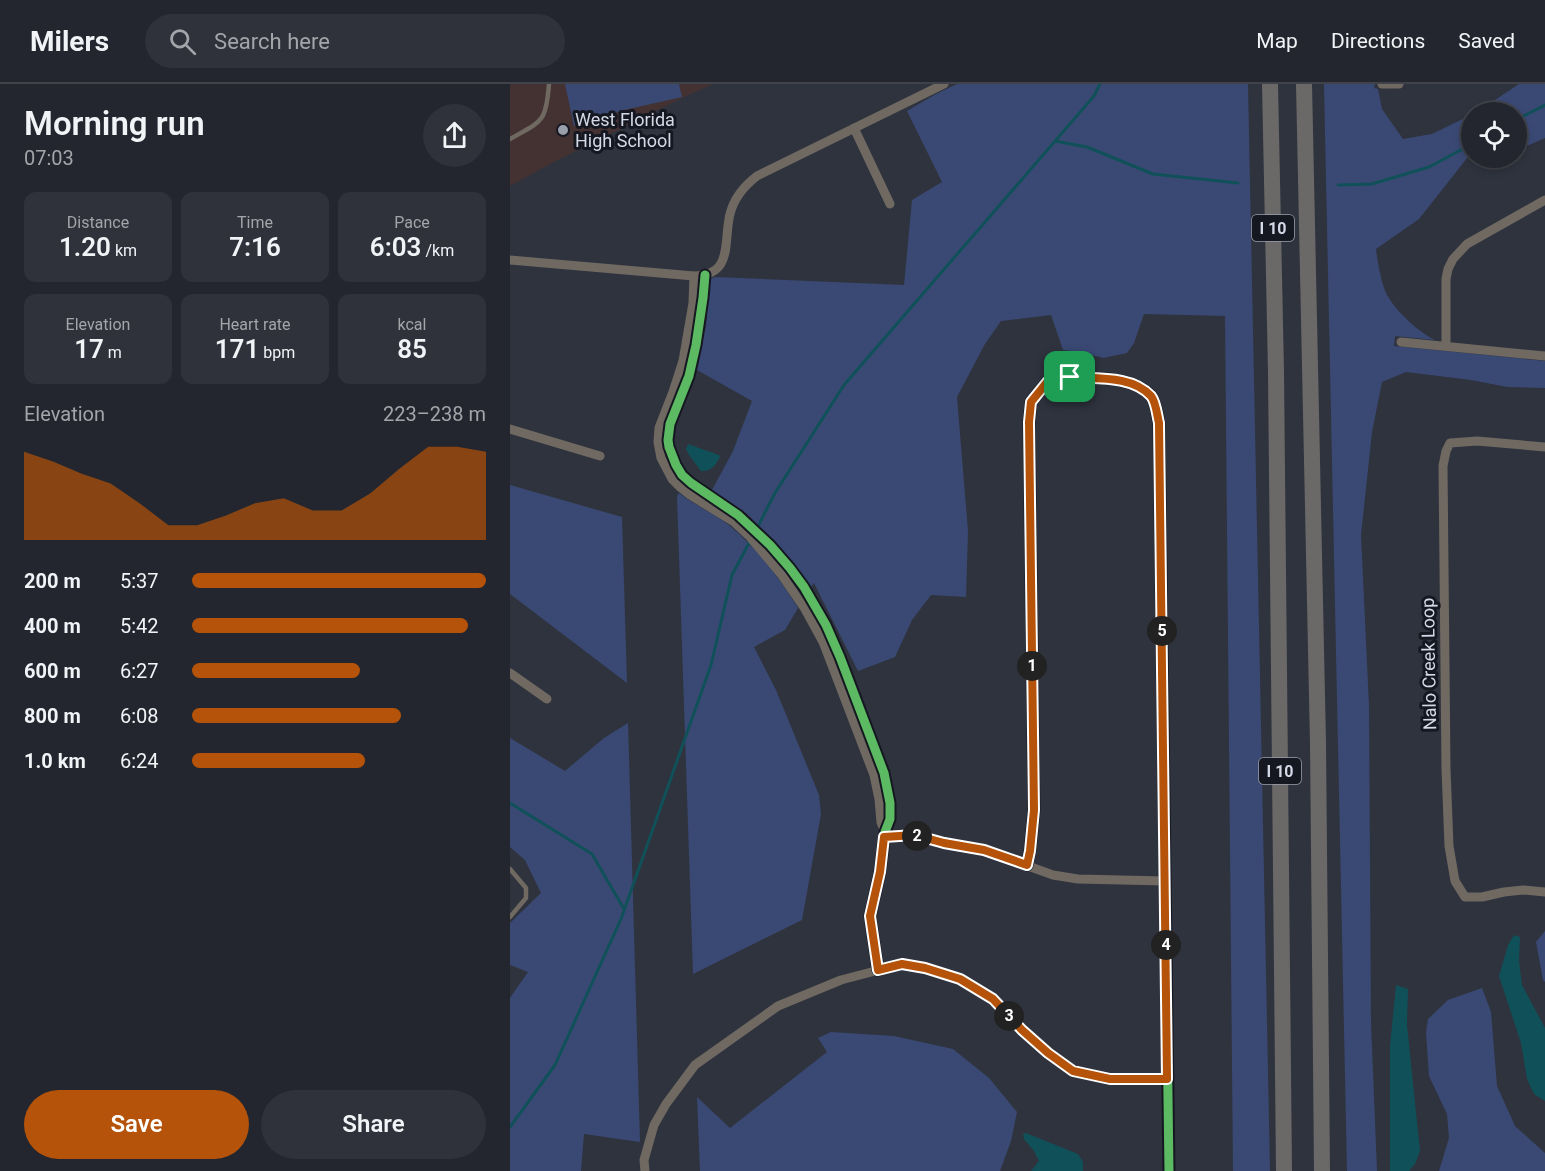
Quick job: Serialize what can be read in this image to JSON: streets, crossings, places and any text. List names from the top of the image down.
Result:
{
  "streets": {
    "highway": ["I 10"],
    "street": ["Nalo Creek Loop"]
  },
  "places": ["West Florida High School"],
  "page": {
    "header": "Milers",
    "search": "Search here",
    "nav": ["Map", "Directions", "Saved"],
    "heading": ["Morning run", "07:03"],
    "stats": [
      ["Distance", "1.20 km"],
      ["Time", "7:16"],
      ["Pace", "6:03 /km"],
      ["Elevation", "17 m"],
      ["Heart rate", "171 bpm"],
      ["kcal", "85"]
    ],
    "chart": ["Elevation", "223–238 m"],
    "list": [
      {
        "name": "200 m",
        "note": "5:37"
      },
      {
        "name": "400 m",
        "note": "5:42"
      },
      {
        "name": "600 m",
        "note": "6:27"
      },
      {
        "name": "800 m",
        "note": "6:08"
      },
      {
        "name": "1.0 km",
        "note": "6:24"
      }
    ],
    "pins": [
      "5",
      "1",
      "2",
      "4",
      "3"
    ],
    "buttons": ["Save", "Share"]
  }
}
